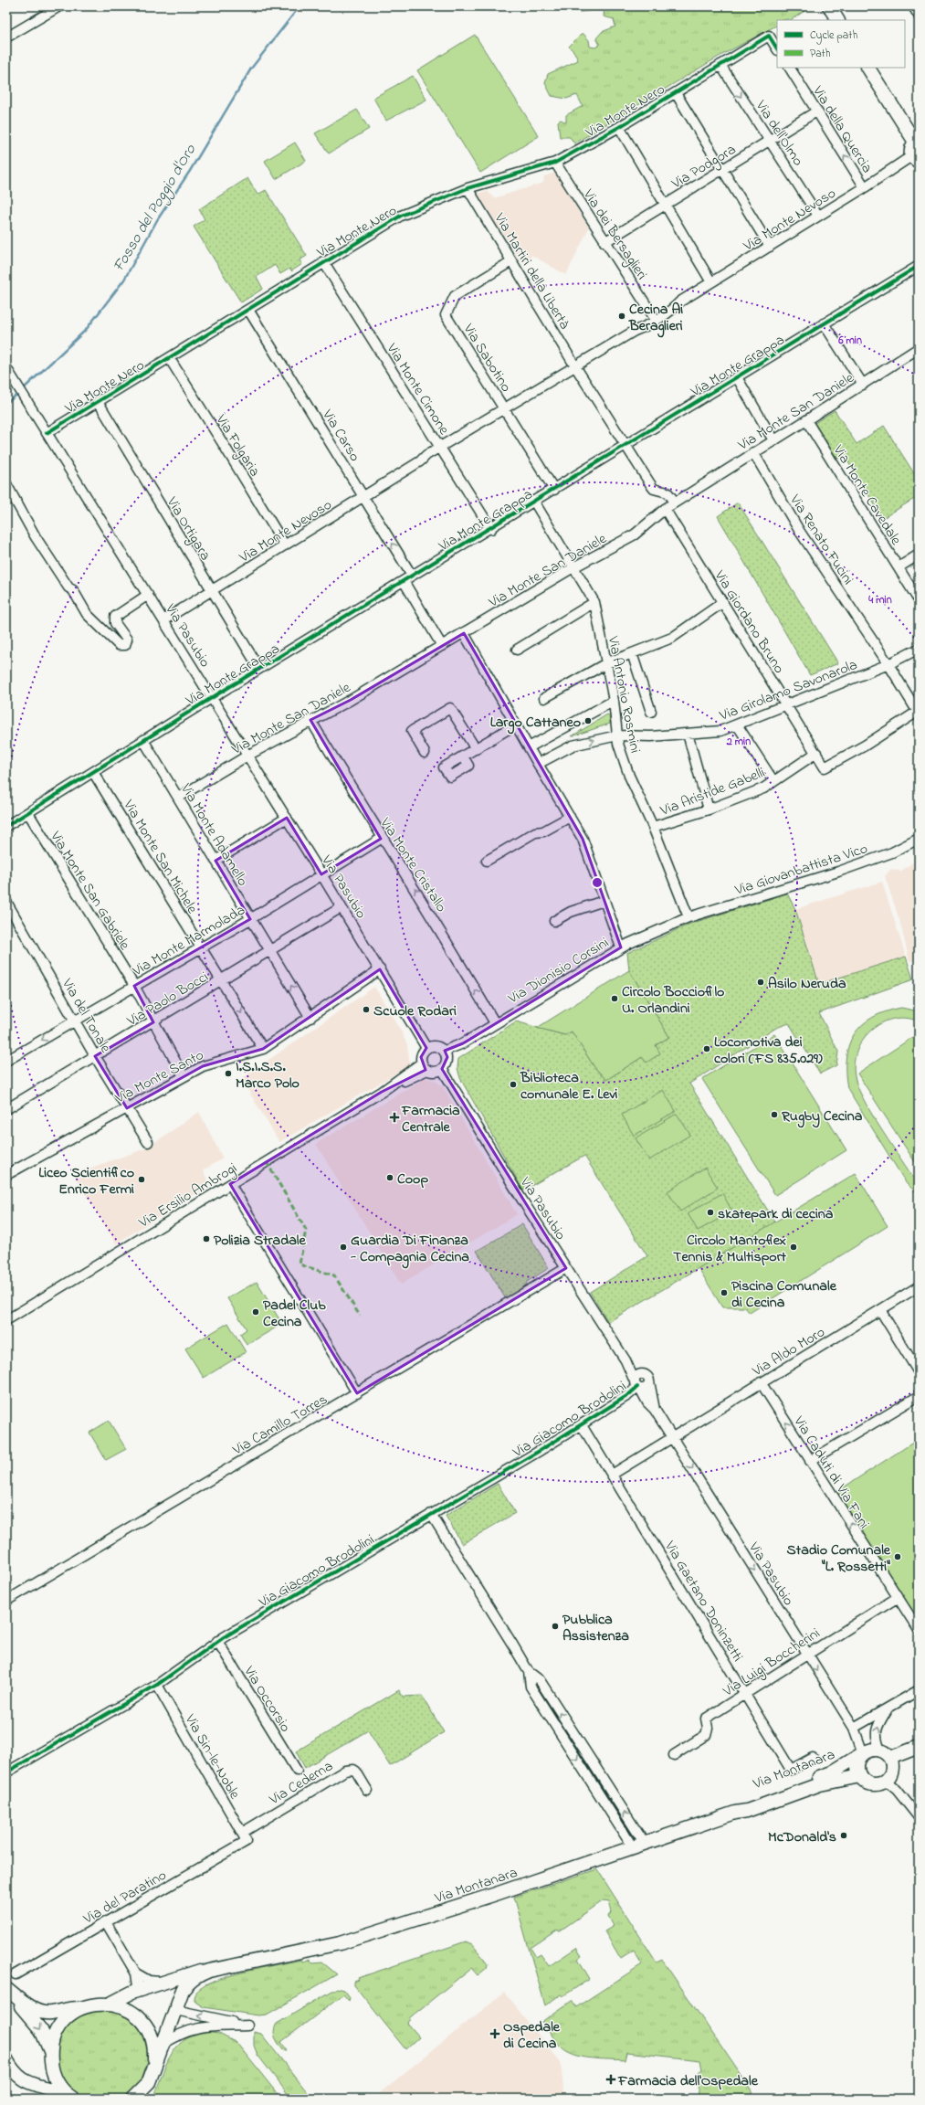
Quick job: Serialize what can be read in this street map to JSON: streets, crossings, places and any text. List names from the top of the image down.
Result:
{
  "streets": {
    "main road": ["Via Montanara"],
    "street": [
      "Via Monte Nero",
      "Via della Quercia",
      "Via dell'Olmo",
      "Via Podgora",
      "Via Monte Nevoso",
      "Via dei Bersaglieri",
      "Via Martiri della Libertà",
      "Via Sabotino",
      "Via Monte Grappa",
      "Via Monte Cimone",
      "Via Monte San Daniele",
      "Via Carso",
      "Via Folgaria",
      "Via Monte Cavedale",
      "Via Ortigara",
      "Via Renato Fucini",
      "Via Giordano Bruno",
      "Via Pasubio",
      "Via Girolamo Savonarola",
      "Via Antonio Rosmini",
      "Via Aristide Gabelli",
      "Via Monte Adamello",
      "Via Monte San Michele",
      "Via Monte Cristallo",
      "Via Giovanbattista Vico",
      "Via Monte San Gabriele",
      "Via Monte Marmolada",
      "Via Dionisio Corsini",
      "Via Paolo Bocci",
      "Via del Tonale",
      "Via Monte Santo",
      "Via Ersilio Ambrogi",
      "Via Aldo Moro",
      "Via Giacomo Brodolini",
      "Via Camillo Torres",
      "Via Caduti di Via Fani",
      "Via Gaetano Doninzetti",
      "Via Luigi Boccherini",
      "Via Occorsio",
      "Via Sin-le-Noble",
      "Via Cederna",
      "Via del Paratino"
    ]
  },
  "crossings": [
    ["Via Monte Nero", "Via dell'Olmo"],
    ["Via Monte Nero", "Via dei Bersaglieri"],
    ["Via Monte Nero", "Via Martiri della Libertà"],
    ["Via Monte Nero", "Via Monte Cimone"],
    ["Via Monte Nero", "Via Carso"],
    ["Via Monte Nero", "Via Folgaria"],
    ["Via Monte Nero", "Via Ortigara"],
    ["Via Monte Nero", "Via Pasubio"],
    ["Via della Quercia", "Via Podgora"],
    ["Via della Quercia", "Via Monte Nevoso"],
    ["Via dell'Olmo", "Via Podgora"],
    ["Via dell'Olmo", "Via Monte Nevoso"],
    ["Via Podgora", "Via dei Bersaglieri"],
    ["Via Monte Nevoso", "Via dei Bersaglieri"],
    ["Via Monte Nevoso", "Via Martiri della Libertà"],
    ["Via Monte Nevoso", "Via Sabotino"],
    ["Via Monte Nevoso", "Via Monte Cimone"],
    ["Via Monte Nevoso", "Via Carso"],
    ["Via Monte Nevoso", "Via Folgaria"],
    ["Via Monte Nevoso", "Via Ortigara"],
    ["Via Monte Nevoso", "Via Pasubio"],
    ["Via Martiri della Libertà", "Via Sabotino"],
    ["Via Martiri della Libertà", "Via Monte Grappa"],
    ["Via Martiri della Libertà", "Via Monte San Daniele"],
    ["Via Sabotino", "Via Monte Grappa"],
    ["Via Monte Grappa", "Via Monte Cimone"],
    ["Via Monte Grappa", "Via Carso"],
    ["Via Monte Grappa", "Via Ortigara"],
    ["Via Monte Grappa", "Via Pasubio"],
    ["Via Monte Grappa", "Via Antonio Rosmini"],
    ["Via Monte Grappa", "Via Monte Adamello"],
    ["Via Monte Grappa", "Via Monte San Michele"],
    ["Via Monte Grappa", "Via Monte San Gabriele"],
    ["Via Monte San Daniele", "Via Monte Cavedale"],
    ["Via Monte San Daniele", "Via Renato Fucini"],
    ["Via Monte San Daniele", "Via Giordano Bruno"],
    ["Via Monte San Daniele", "Via Pasubio"],
    ["Via Monte San Daniele", "Via Antonio Rosmini"],
    ["Via Monte San Daniele", "Via Monte Adamello"],
    ["Via Monte San Daniele", "Via Monte Cristallo"],
    ["Via Renato Fucini", "Via Giordano Bruno"],
    ["Via Renato Fucini", "Via Girolamo Savonarola"],
    ["Via Giordano Bruno", "Via Girolamo Savonarola"],
    ["Via Giordano Bruno", "Via Aristide Gabelli"],
    ["Via Pasubio", "Via Monte Marmolada"],
    ["Via Pasubio", "Via Dionisio Corsini"],
    ["Via Pasubio", "Via Paolo Bocci"],
    ["Via Pasubio", "Via Monte Santo"],
    ["Via Pasubio", "Via Ersilio Ambrogi"],
    ["Via Pasubio", "Via Aldo Moro"],
    ["Via Pasubio", "Via Giacomo Brodolini"],
    ["Via Pasubio", "Via Camillo Torres"],
    ["Via Pasubio", "Via Luigi Boccherini"],
    ["Via Pasubio", "Via Montanara"],
    ["Via Girolamo Savonarola", "Via Antonio Rosmini"],
    ["Via Antonio Rosmini", "Via Aristide Gabelli"],
    ["Via Antonio Rosmini", "Via Giovanbattista Vico"],
    ["Via Antonio Rosmini", "Via Dionisio Corsini"],
    ["Via Monte Adamello", "Via Monte Marmolada"],
    ["Via Monte Adamello", "Via Paolo Bocci"],
    ["Via Monte Adamello", "Via Monte Santo"],
    ["Via Monte San Michele", "Via Monte Marmolada"],
    ["Via Monte San Michele", "Via Paolo Bocci"],
    ["Via Monte San Michele", "Via Monte Santo"],
    ["Via Monte Cristallo", "Via Monte Marmolada"],
    ["Via Monte Cristallo", "Via Dionisio Corsini"],
    ["Via Giovanbattista Vico", "Via Dionisio Corsini"],
    ["Via Monte San Gabriele", "Via Monte Marmolada"],
    ["Via Monte San Gabriele", "Via Paolo Bocci"],
    ["Via Monte San Gabriele", "Via Monte Santo"],
    ["Via Monte Marmolada", "Via del Tonale"],
    ["Via Dionisio Corsini", "Via Ersilio Ambrogi"],
    ["Via Paolo Bocci", "Via del Tonale"],
    ["Via del Tonale", "Via Monte Santo"],
    ["Via Aldo Moro", "Via Caduti di Via Fani"],
    ["Via Aldo Moro", "Via Gaetano Doninzetti"],
    ["Via Giacomo Brodolini", "Via Gaetano Doninzetti"],
    ["Via Giacomo Brodolini", "Via Occorsio"],
    ["Via Giacomo Brodolini", "Via Sin-le-Noble"],
    ["Via Caduti di Via Fani", "Via Luigi Boccherini"],
    ["Via Gaetano Doninzetti", "Via Luigi Boccherini"],
    ["Via Sin-le-Noble", "Via Cederna"],
    ["Via Sin-le-Noble", "Via del Paratino"]
  ],
  "one_way": ["Via della Quercia", "Via Monte Cristallo", "Via Caduti di Via Fani"],
  "water": ["Fosso del Poggio d'Oro"],
  "places": {
    "other": [
      "Cecina Ai Beraglieri",
      "Largo Cattaneo",
      "Asilo Neruda",
      "Circolo Bocciofilo U. Orlandini",
      "Scuole Rodari",
      "Locomotiva dei colori (FS 835.029)",
      "I.S.I.S.S. Marco Polo",
      "Biblioteca comunale E. Levi",
      "Rugby Cecina",
      "Coop",
      "Liceo Scientifico Enrico Fermi",
      "skatepark di cecina",
      "Polizia Stradale",
      "Guardia Di Finanza - Compagnia Cecina",
      "Circolo Mantoflex Tennis & Multisport",
      "Piscina Comunale di Cecina",
      "Padel Club Cecina",
      "Stadio Comunale \"L. Rossetti\"",
      "Pubblica Assistenza",
      "McDonald's"
    ],
    "health": ["Farmacia Centrale", "Ospedale di Cecina", "Farmacia dell'Ospedale"]
  },
  "legend": ["Cycle path", "Path"],
  "rings": ["6 min", "4 min", "2 min"]
}
